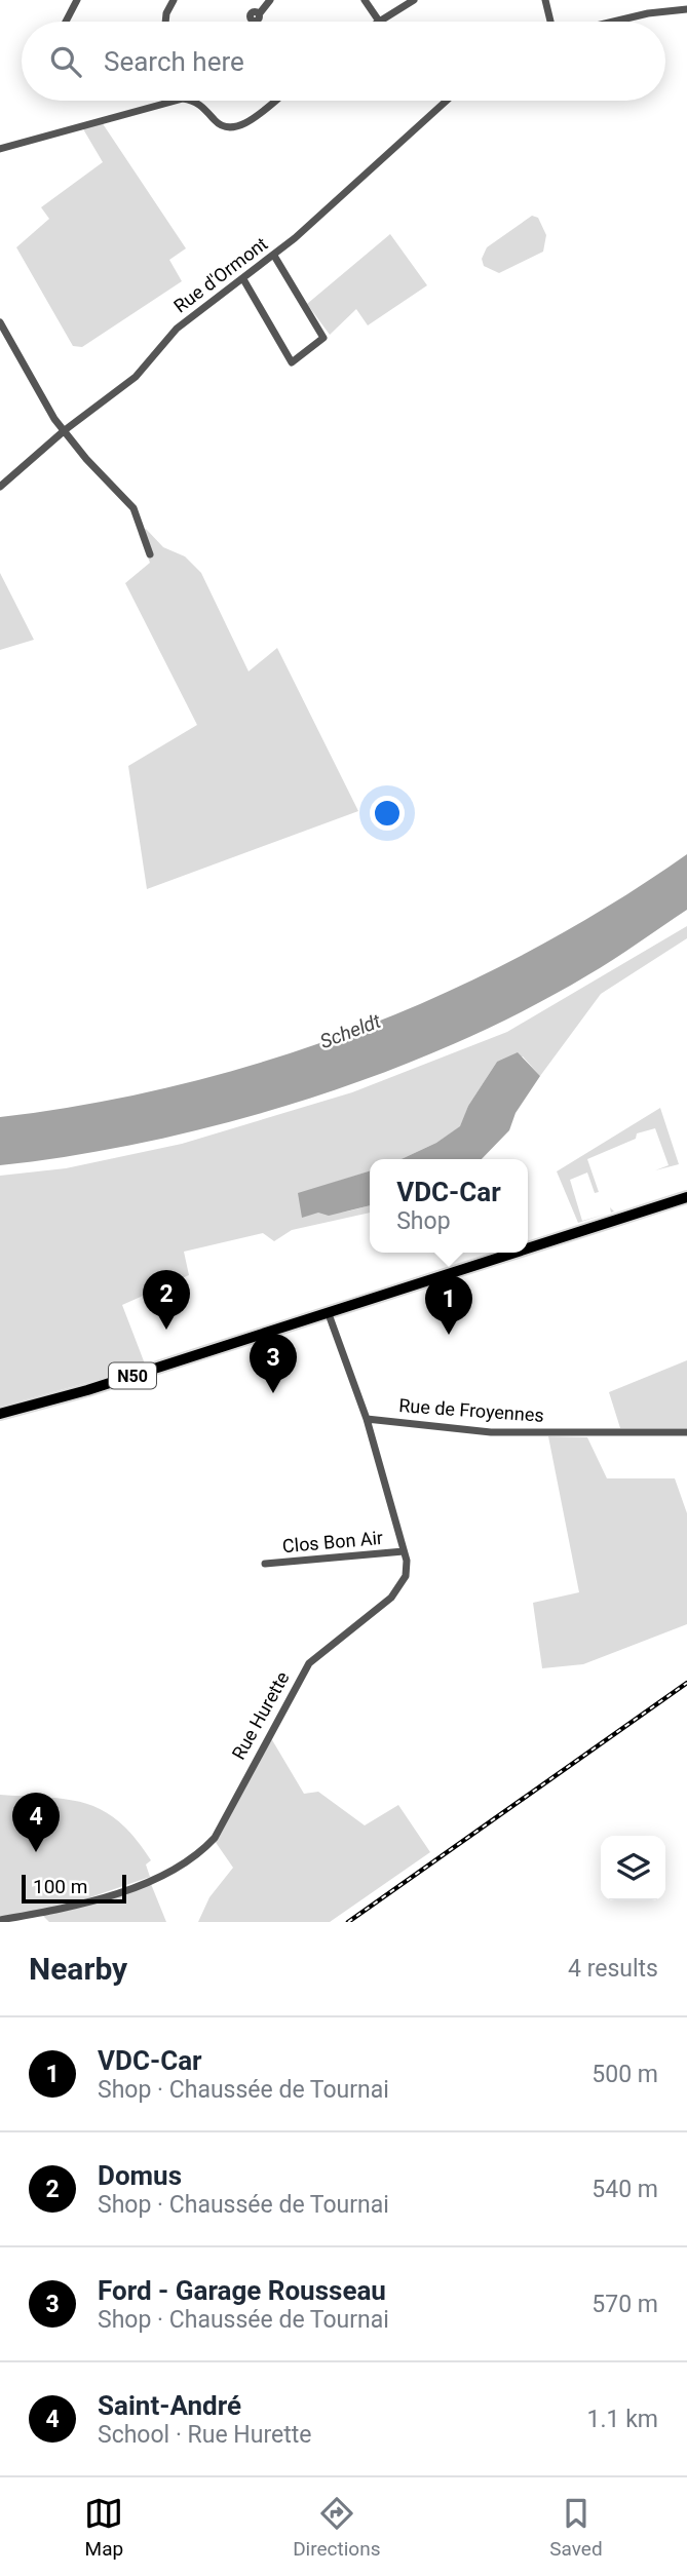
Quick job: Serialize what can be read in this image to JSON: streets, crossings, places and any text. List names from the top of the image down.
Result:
{
  "streets": {
    "main road": ["N50"],
    "street": [
      "Rue d'Ormont",
      "Rue de Froyennes",
      "Clos Bon Air",
      "Rue Hurette"
    ]
  },
  "crossings": [
    ["Rue de Froyennes", "Rue Hurette"],
    ["Clos Bon Air", "Rue Hurette"]
  ],
  "water": ["Scheldt"],
  "scale_bar": "100 m",
  "page": {
    "search": "Search here",
    "popup": ["VDC-Car", "Shop"],
    "pins": [
      "2",
      "1",
      "3",
      "4"
    ],
    "scale": "100 m",
    "heading": ["Nearby", "4 results"],
    "list": [
      {
        "mark": "1",
        "name": "VDC-Car",
        "note": "Shop · Chaussée de Tournai",
        "value": "500 m"
      },
      {
        "mark": "2",
        "name": "Domus",
        "note": "Shop · Chaussée de Tournai",
        "value": "540 m"
      },
      {
        "mark": "3",
        "name": "Ford - Garage Rousseau",
        "note": "Shop · Chaussée de Tournai",
        "value": "570 m"
      },
      {
        "mark": "4",
        "name": "Saint-André",
        "note": "School · Rue Hurette",
        "value": "1.1 km"
      }
    ],
    "nav": ["Map", "Directions", "Saved"]
  }
}
